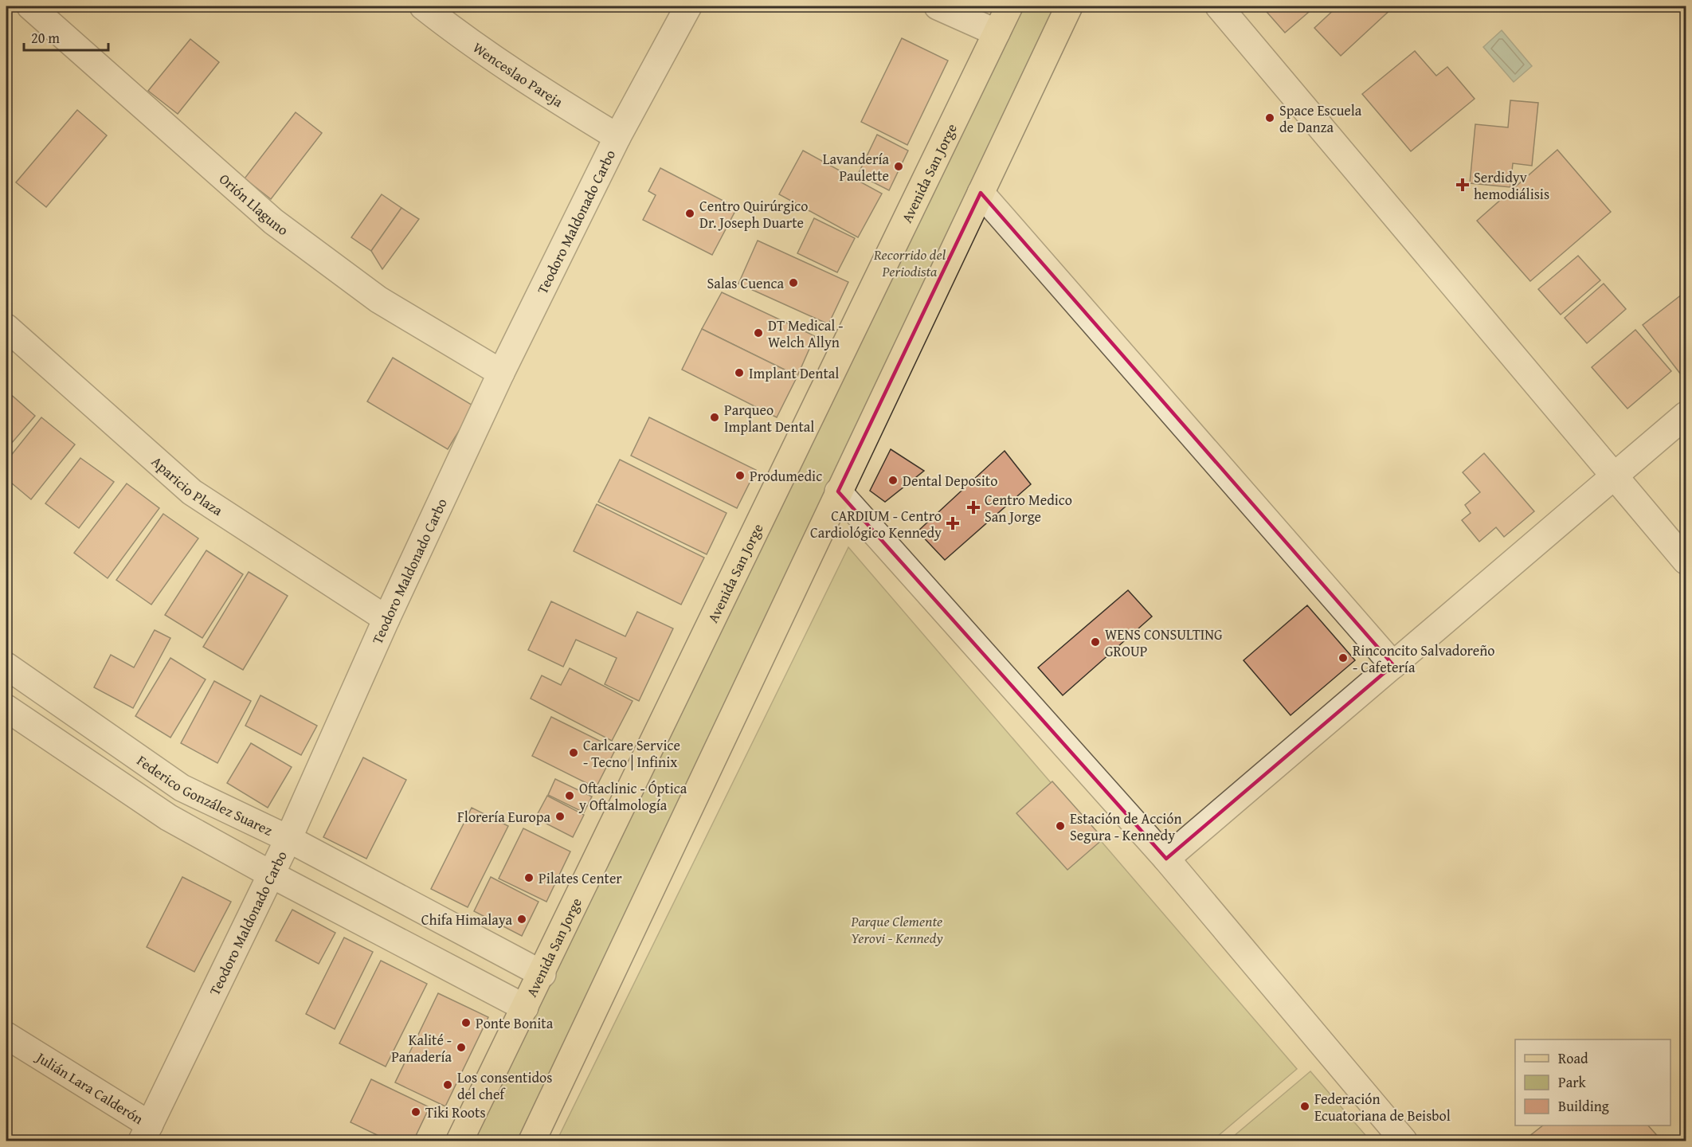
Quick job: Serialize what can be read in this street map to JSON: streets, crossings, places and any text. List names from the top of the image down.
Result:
{
  "streets": {
    "main road": ["Avenida San Jorge"],
    "street": [
      "Wenceslao Pareja",
      "Orión Llaguno",
      "Teodoro Maldonado Carbo",
      "Aparicio Plaza",
      "Federico González Suarez",
      "Julián Lara Calderón"
    ]
  },
  "crossings": [
    ["Wenceslao Pareja", "Teodoro Maldonado Carbo"],
    ["Avenida San Jorge", "Federico González Suarez"],
    ["Orión Llaguno", "Teodoro Maldonado Carbo"],
    ["Teodoro Maldonado Carbo", "Aparicio Plaza"],
    ["Teodoro Maldonado Carbo", "Federico González Suarez"],
    ["Teodoro Maldonado Carbo", "Julián Lara Calderón"]
  ],
  "parks": ["Recorrido del Periodista", "Parque Clemente Yerovi - Kennedy"],
  "places": {
    "other": [
      "Space Escuela de Danza",
      "Lavandería Paulette",
      "Centro Quirúrgico Dr. Joseph Duarte",
      "Salas Cuenca",
      "DT Medical - Welch Allyn",
      "Implant Dental",
      "Parqueo Implant Dental",
      "Produmedic",
      "Dental Deposito",
      "WENS CONSULTING GROUP",
      "Rinconcito Salvadoreño - Cafetería",
      "Carlcare Service - Tecno | Infinix",
      "Oftaclinic - Óptica y Oftalmología",
      "Florería Europa",
      "Estación de Acción Segura - Kennedy",
      "Pilates Center",
      "Chifa Himalaya",
      "Ponte Bonita",
      "Kalité - Panadería",
      "Los consentidos del chef",
      "Federación Ecuatoriana de Beisbol",
      "Tiki Roots"
    ],
    "health": ["Serdidyv hemodiálisis", "Centro Medico San Jorge", "CARDIUM - Centro Cardiológico Kennedy"]
  },
  "legend": ["Road", "Park", "Building"],
  "scale_bar": "20 m"
}
